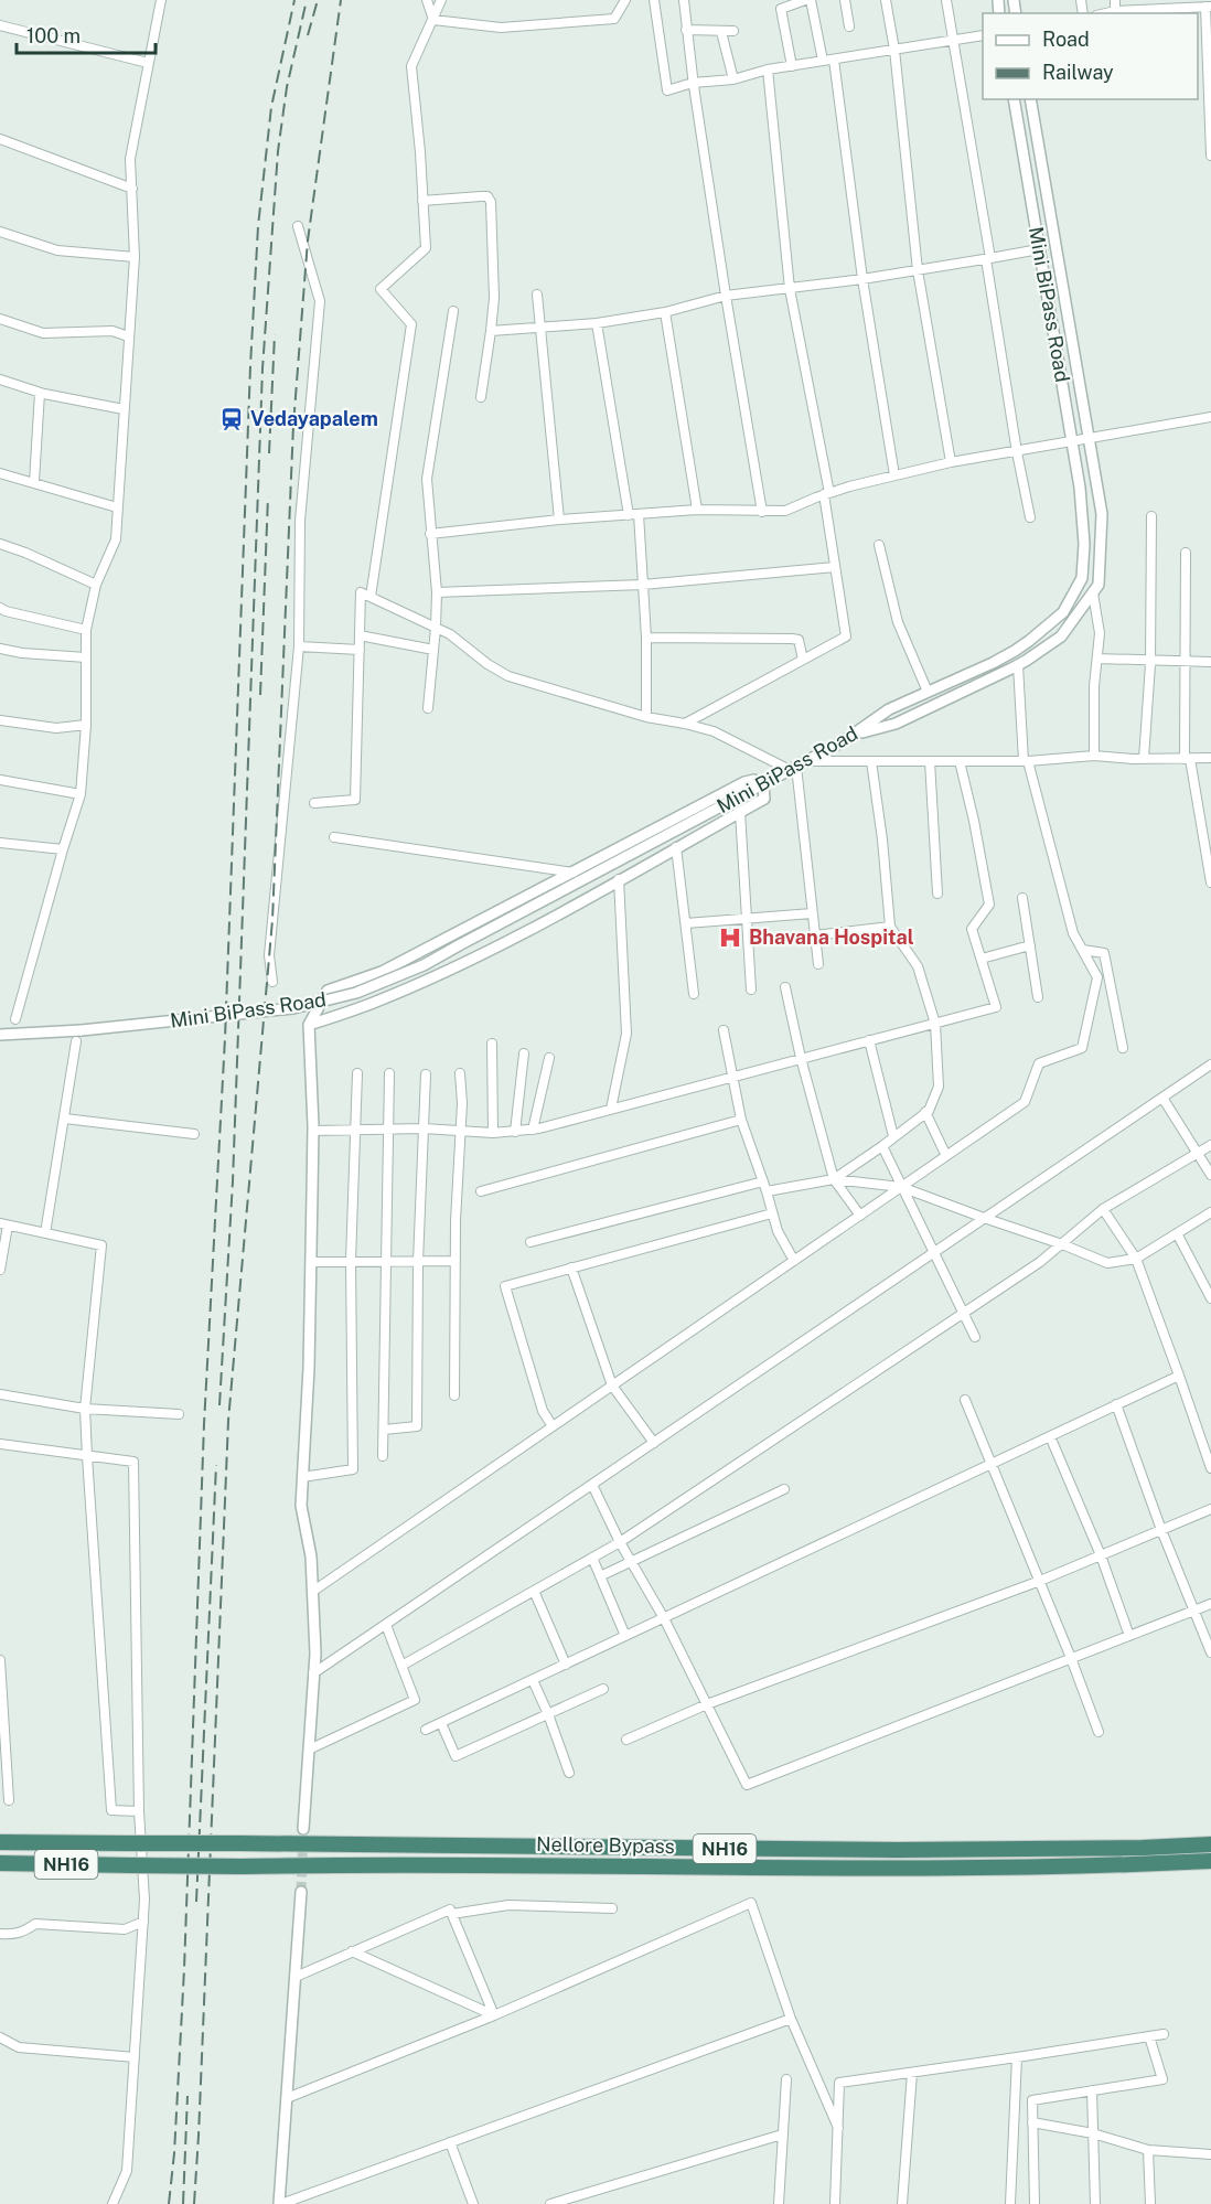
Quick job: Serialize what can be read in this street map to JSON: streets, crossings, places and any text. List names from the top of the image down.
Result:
{
  "streets": {
    "highway": ["Nellore Bypass", "NH16"],
    "street": ["Mini BiPass Road"]
  },
  "places": {
    "station": ["Vedayapalem"],
    "hospital": ["Bhavana Hospital"]
  },
  "legend": ["Road", "Railway"],
  "scale_bar": "100 m"
}
